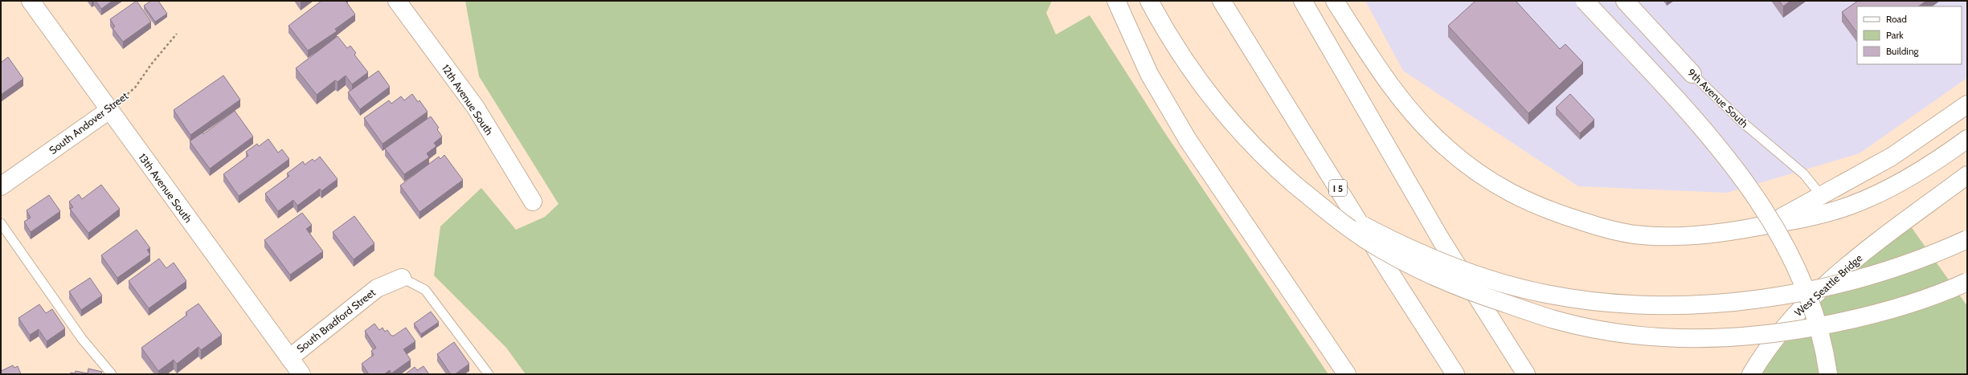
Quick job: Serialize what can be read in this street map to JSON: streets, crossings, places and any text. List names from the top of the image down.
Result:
{
  "streets": {
    "main road": [
      "9th Avenue South",
      "12th Avenue South",
      "South Andover Street",
      "13th Avenue South",
      "I 5",
      "West Seattle Bridge",
      "South Bradford Street"
    ]
  },
  "crossings": [
    ["South Andover Street", "13th Avenue South"],
    ["13th Avenue South", "South Bradford Street"]
  ],
  "legend": ["Road", "Park", "Building"]
}
